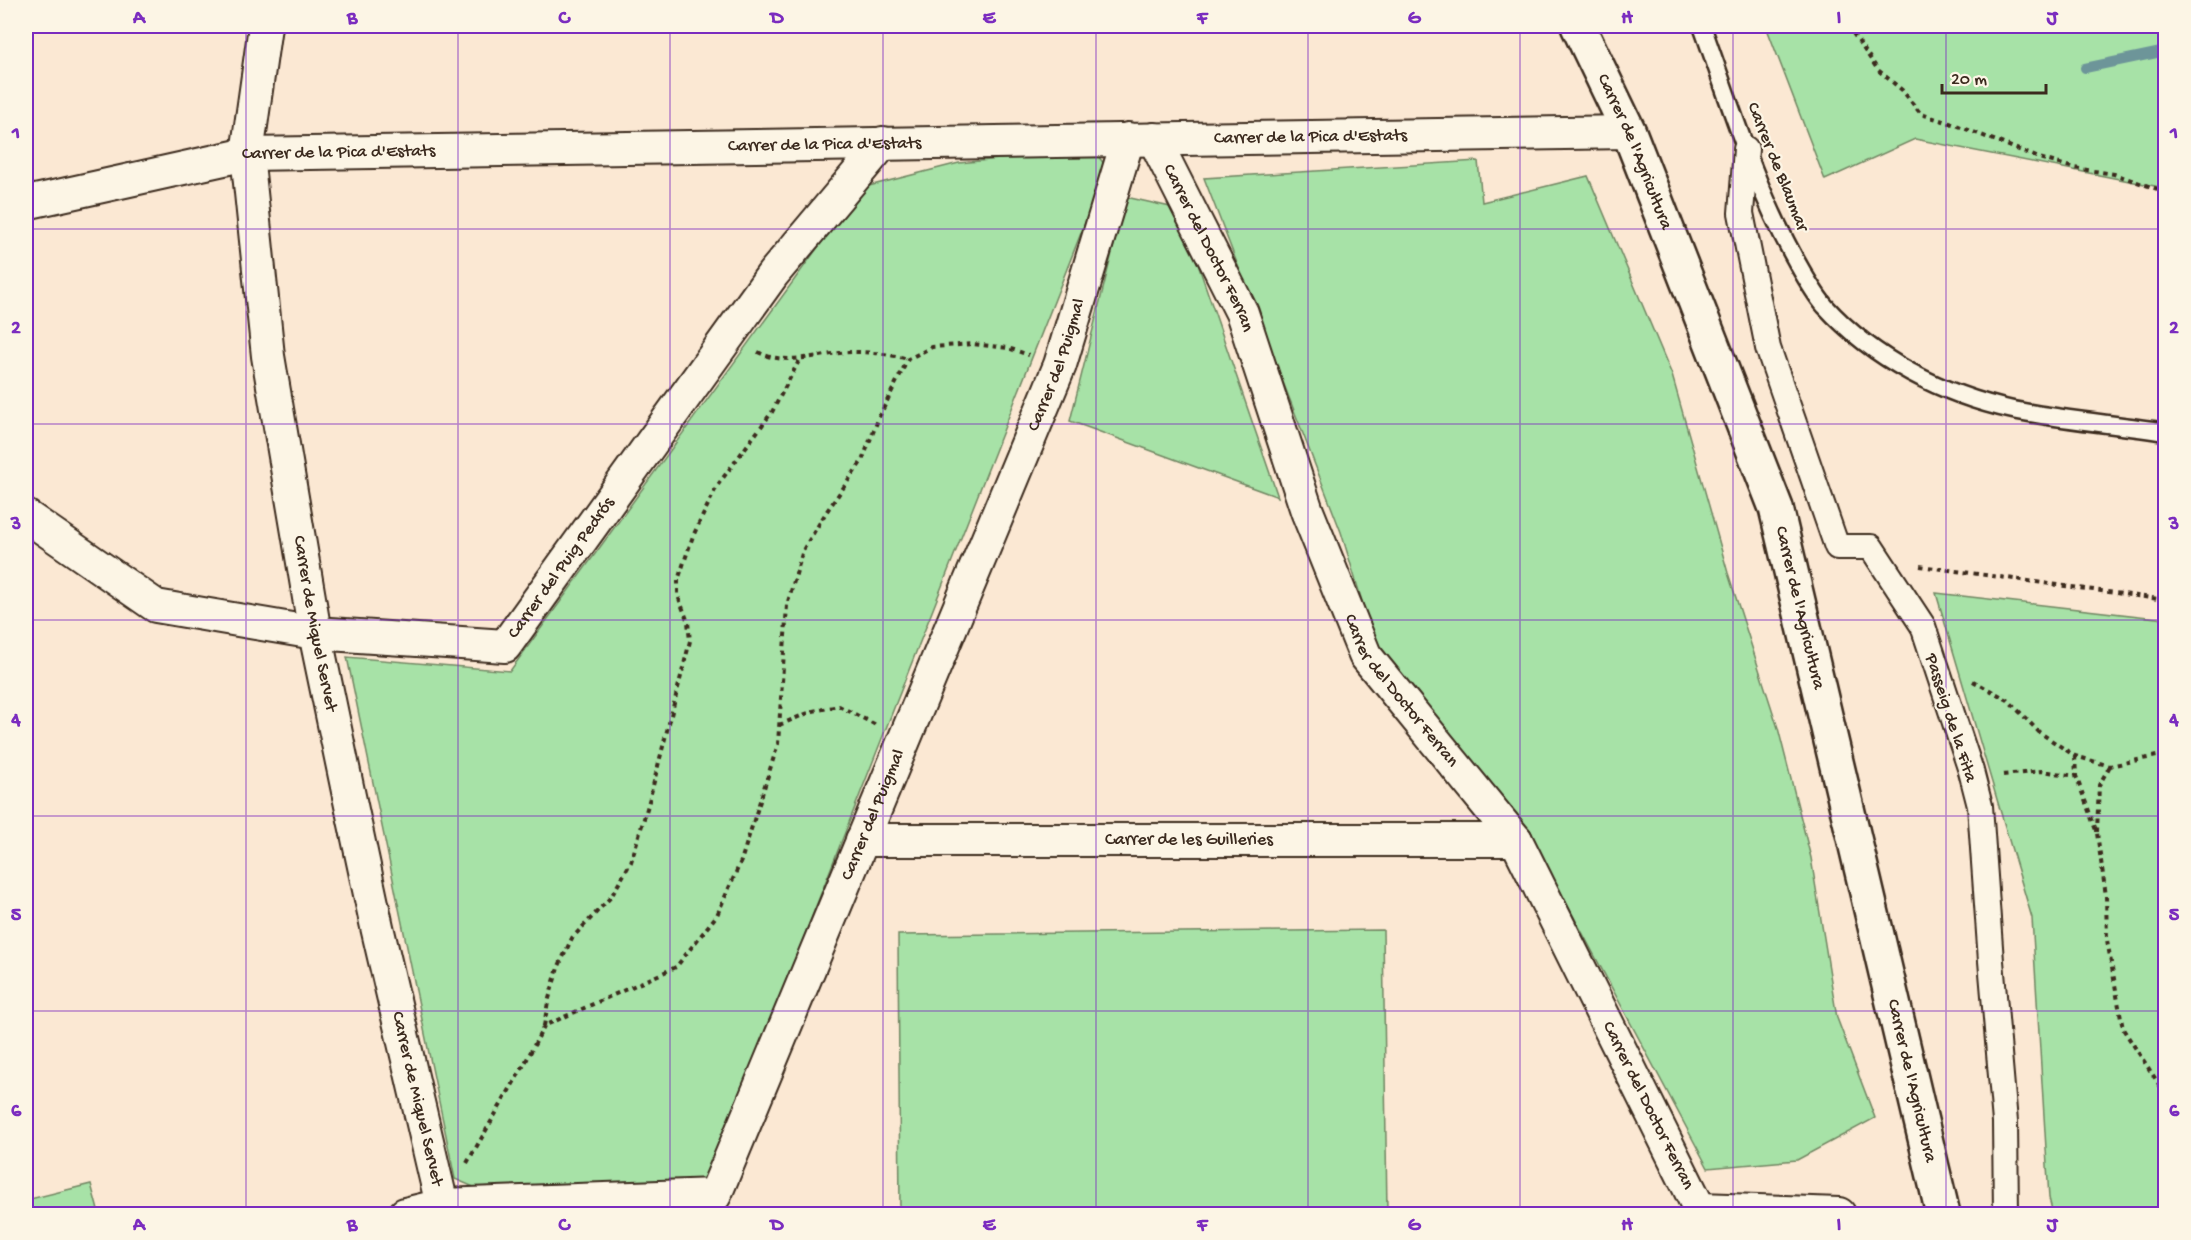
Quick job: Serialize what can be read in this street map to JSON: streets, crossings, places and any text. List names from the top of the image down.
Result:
{
  "streets": {
    "street": [
      "Carrer de la Pica d'Estats",
      "Carrer de l'Agricultura",
      "Carrer del Doctor Ferran",
      "Carrer del Puigmal",
      "Carrer del Puig Pedrós",
      "Carrer de Miquel Servet",
      "Carrer de les Guilleries"
    ],
    "lane": ["Carrer de Blaumar"]
  },
  "crossings": [
    ["Carrer de la Pica d'Estats", "Carrer de l'Agricultura"],
    ["Carrer de la Pica d'Estats", "Carrer del Doctor Ferran"],
    ["Carrer de la Pica d'Estats", "Carrer del Puigmal"],
    ["Carrer de la Pica d'Estats", "Carrer del Puig Pedrós"],
    ["Carrer de la Pica d'Estats", "Carrer de Miquel Servet"],
    ["Carrer del Doctor Ferran", "Carrer del Puigmal"],
    ["Carrer del Doctor Ferran", "Carrer de les Guilleries"],
    ["Carrer del Puigmal", "Carrer de Miquel Servet"],
    ["Carrer del Puigmal", "Carrer de les Guilleries"],
    ["Carrer del Puig Pedrós", "Carrer de Miquel Servet"]
  ],
  "scale_bar": "20 m",
  "grid": {
    "columns": [
      "A",
      "B",
      "C",
      "D",
      "E",
      "F",
      "G",
      "H",
      "I",
      "J"
    ],
    "rows": [
      "1",
      "2",
      "3",
      "4",
      "5",
      "6"
    ]
  }
}
